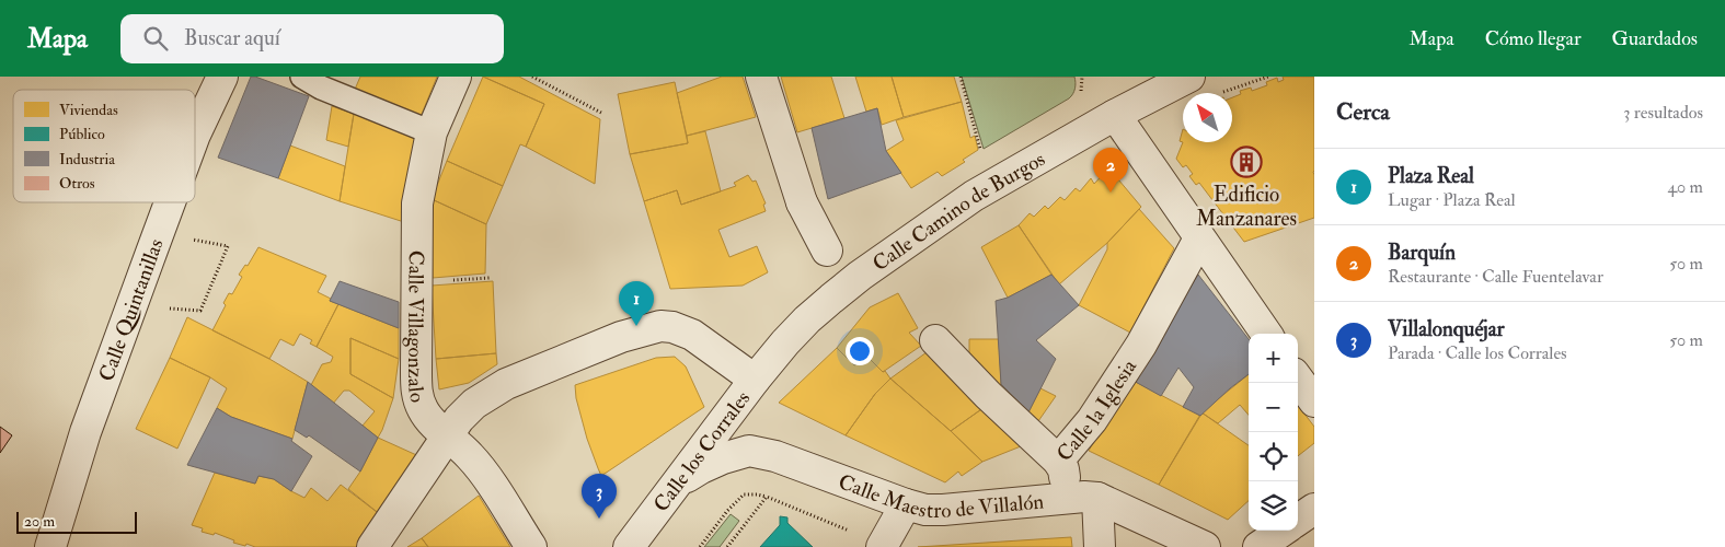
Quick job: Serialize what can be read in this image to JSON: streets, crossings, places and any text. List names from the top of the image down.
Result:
{
  "streets": {
    "street": [
      "Calle Camino de Burgos",
      "Calle Quintanillas",
      "Calle Villagonzalo",
      "Calle la Iglesia",
      "Calle los Corrales",
      "Calle Maestro de Villalón"
    ]
  },
  "crossings": [
    ["Calle Camino de Burgos", "Calle los Corrales"],
    ["Calle los Corrales", "Calle Maestro de Villalón"]
  ],
  "places": {
    "building": ["Edificio Manzanares"]
  },
  "legend": [
    "Viviendas",
    "Público",
    "Industria",
    "Otros"
  ],
  "scale_bar": "20 m",
  "north": "top left",
  "page": {
    "header": "Mapa",
    "search": "Buscar aquí",
    "nav": ["Mapa", "Cómo llegar", "Guardados"],
    "heading": ["Cerca", "3 resultados"],
    "pins": ["2", "1", "3"],
    "list": [
      {
        "mark": "1",
        "name": "Plaza Real",
        "note": "Lugar · Plaza Real",
        "value": "40 m"
      },
      {
        "mark": "2",
        "name": "Barquín",
        "note": "Restaurante · Calle Fuentelavar",
        "value": "50 m"
      },
      {
        "mark": "3",
        "name": "Villalonquéjar",
        "note": "Parada · Calle los Corrales",
        "value": "50 m"
      }
    ],
    "map_buttons": ["+", "−"],
    "scale": "20 m"
  }
}
